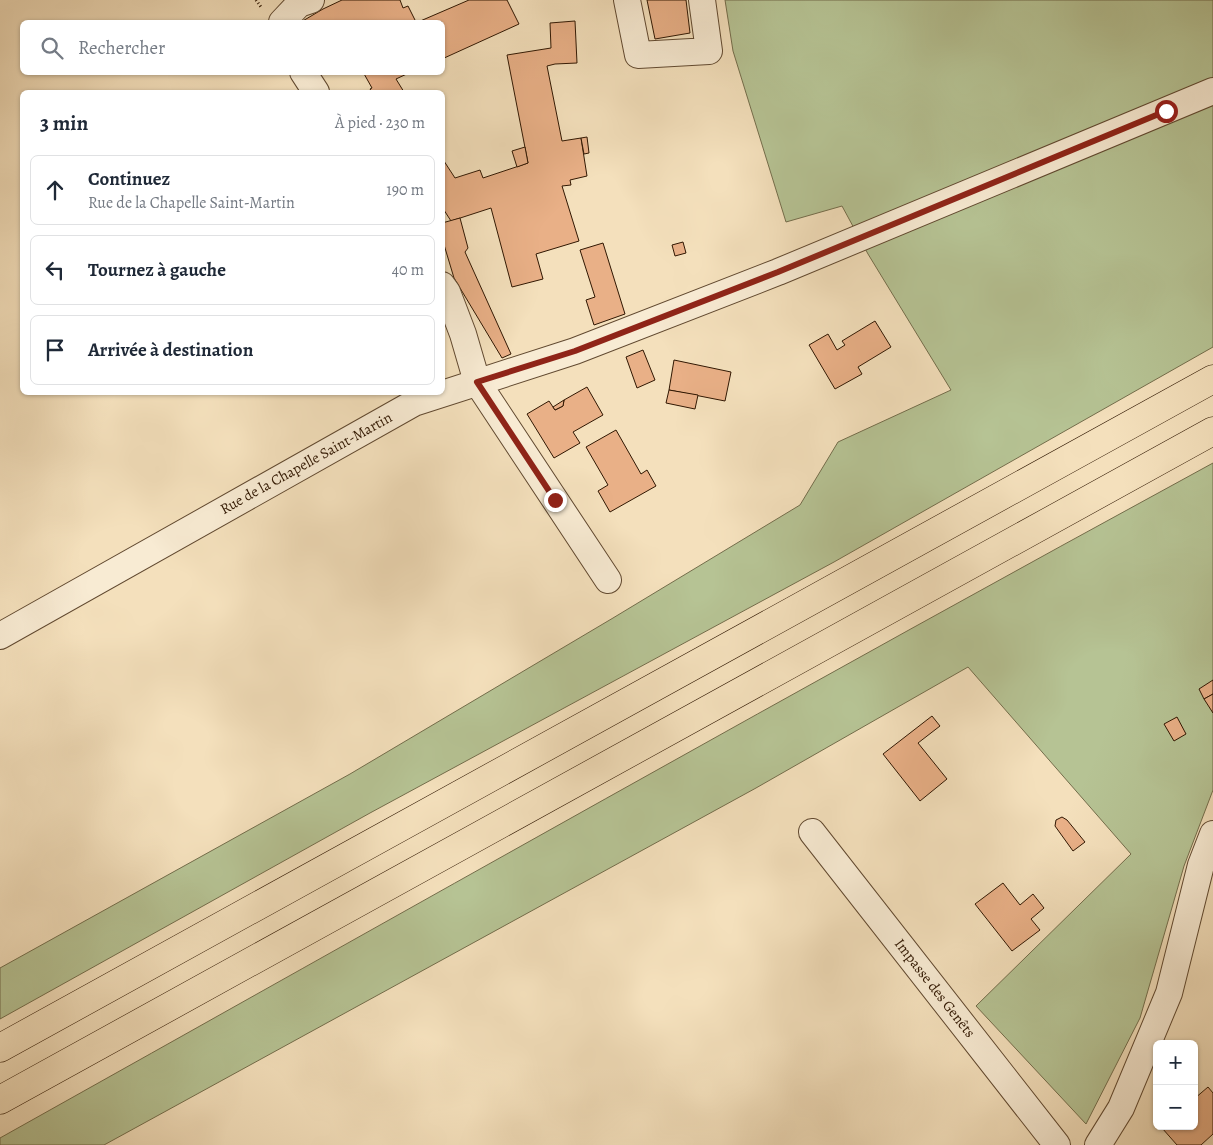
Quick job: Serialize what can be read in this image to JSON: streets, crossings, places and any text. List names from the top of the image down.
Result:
{
  "streets": {
    "street": ["Rue de la Chapelle Saint-Martin", "Impasse des Genêts"]
  },
  "page": {
    "search": "Rechercher",
    "heading": ["3 min", "À pied · 230 m"],
    "list": [
      ["Continuez", "Rue de la Chapelle Saint-Martin", "190 m"],
      ["Tournez à gauche", "40 m"],
      "Arrivée à destination"
    ],
    "map_buttons": ["+", "−"]
  }
}
